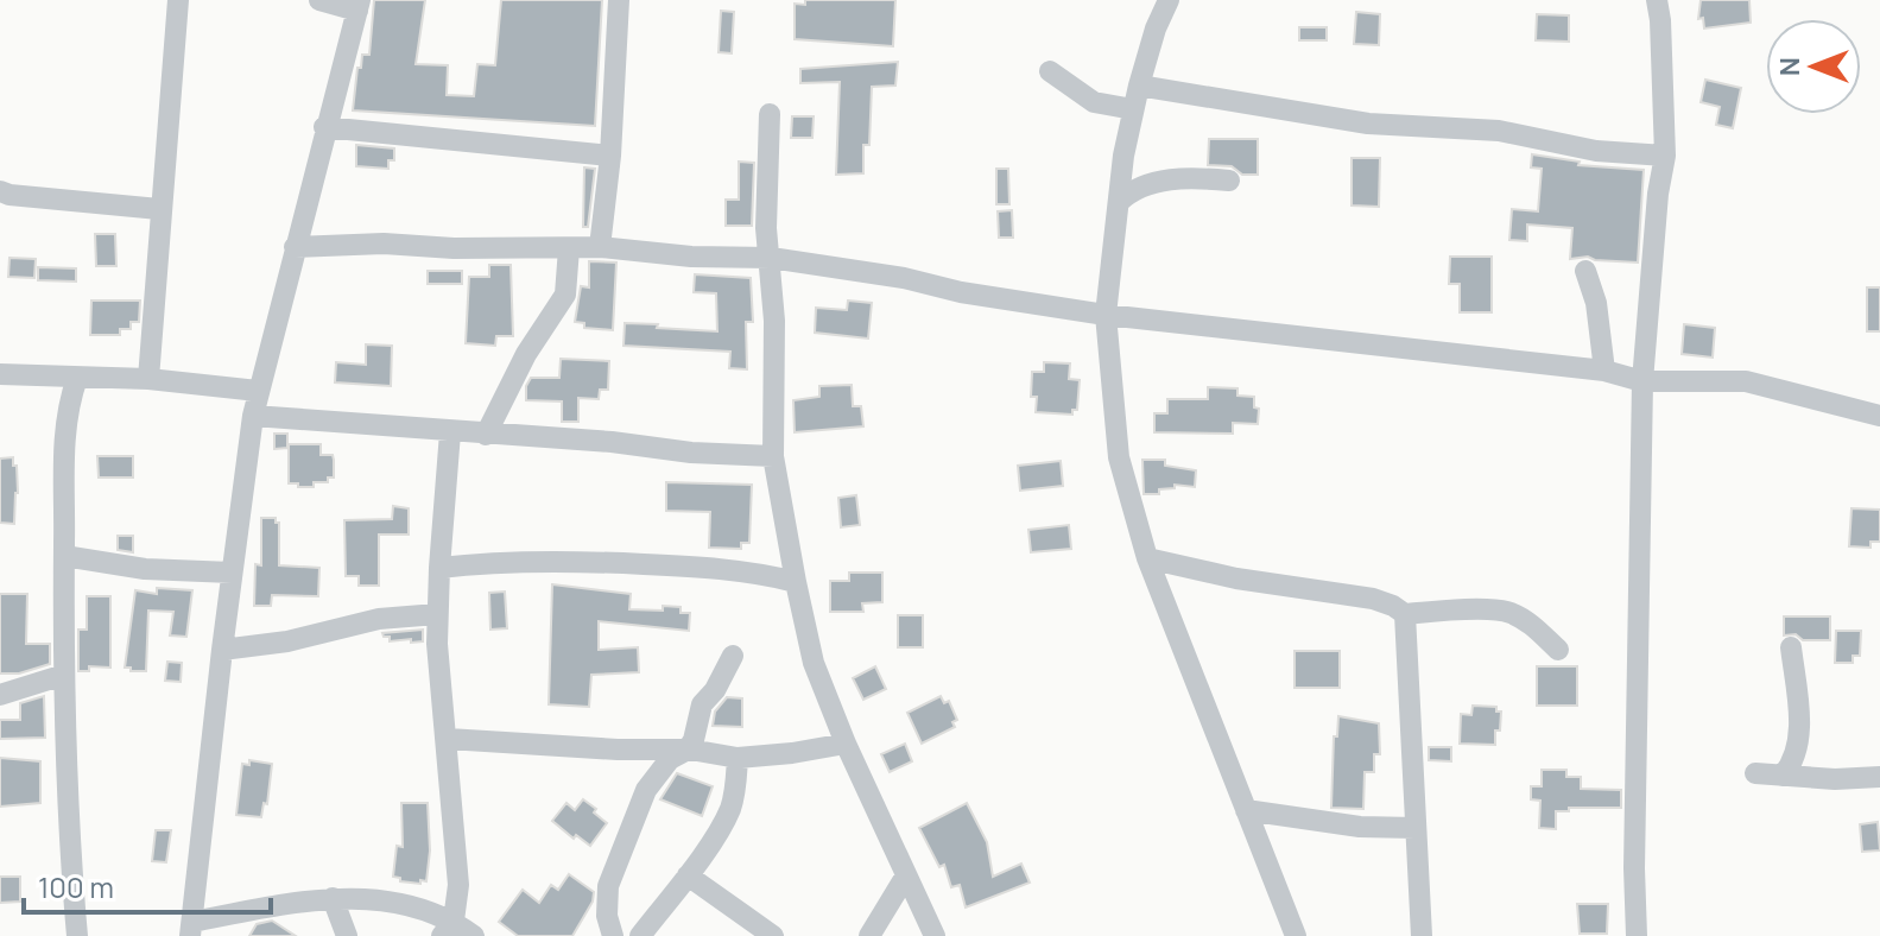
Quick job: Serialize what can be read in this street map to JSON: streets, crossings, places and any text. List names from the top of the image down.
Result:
{
  "scale_bar": "100 m",
  "north": "left"
}
